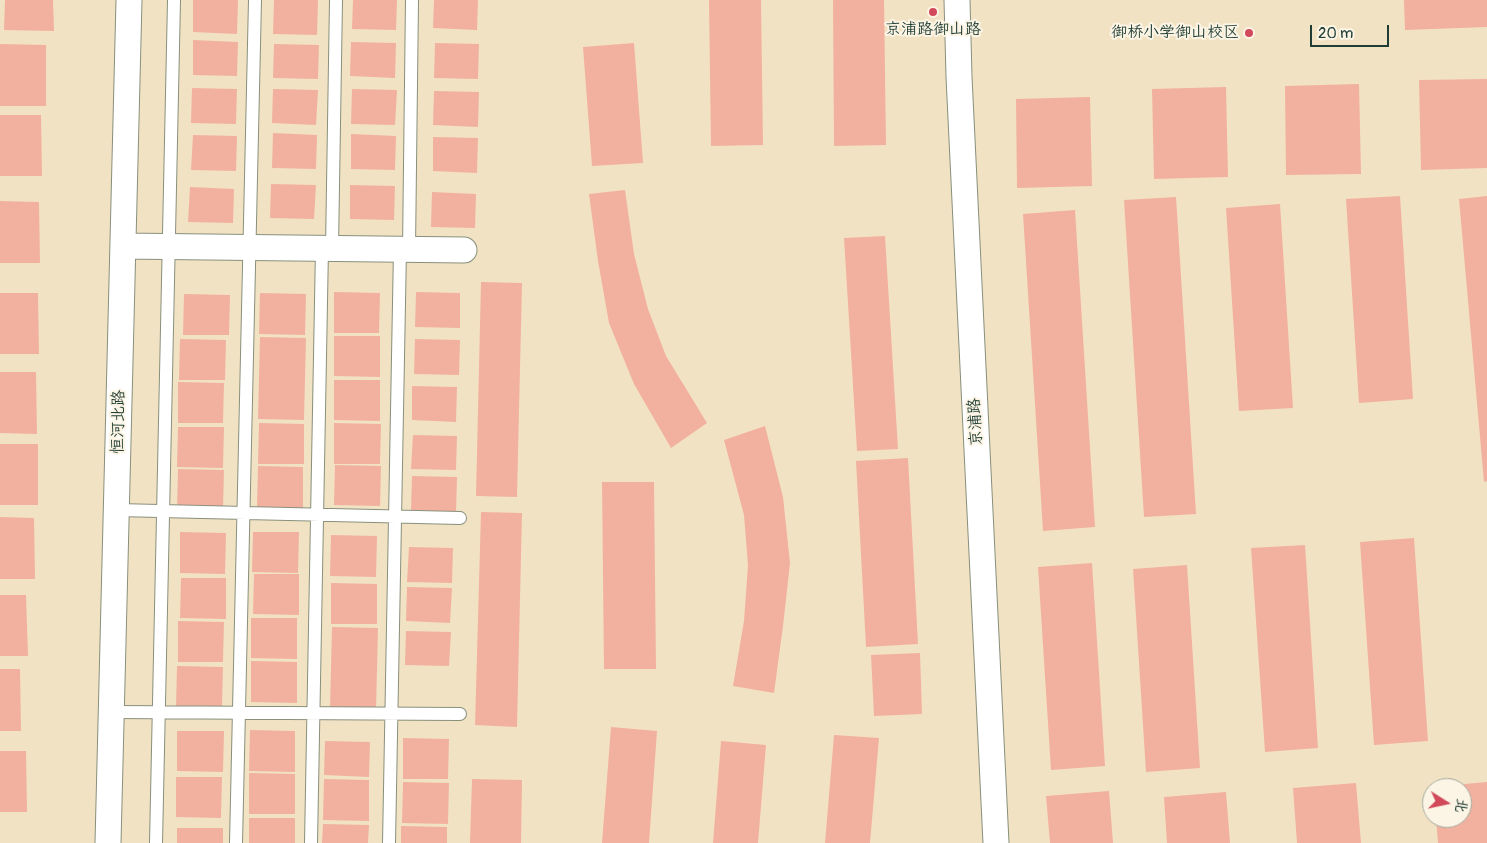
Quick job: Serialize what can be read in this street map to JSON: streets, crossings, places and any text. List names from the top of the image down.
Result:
{
  "streets": {
    "street": ["恒河北路", "京浦路"]
  },
  "places": ["京浦路御山路", "御桥小学御山校区"],
  "scale_bar": "20 m",
  "north": "right"
}
